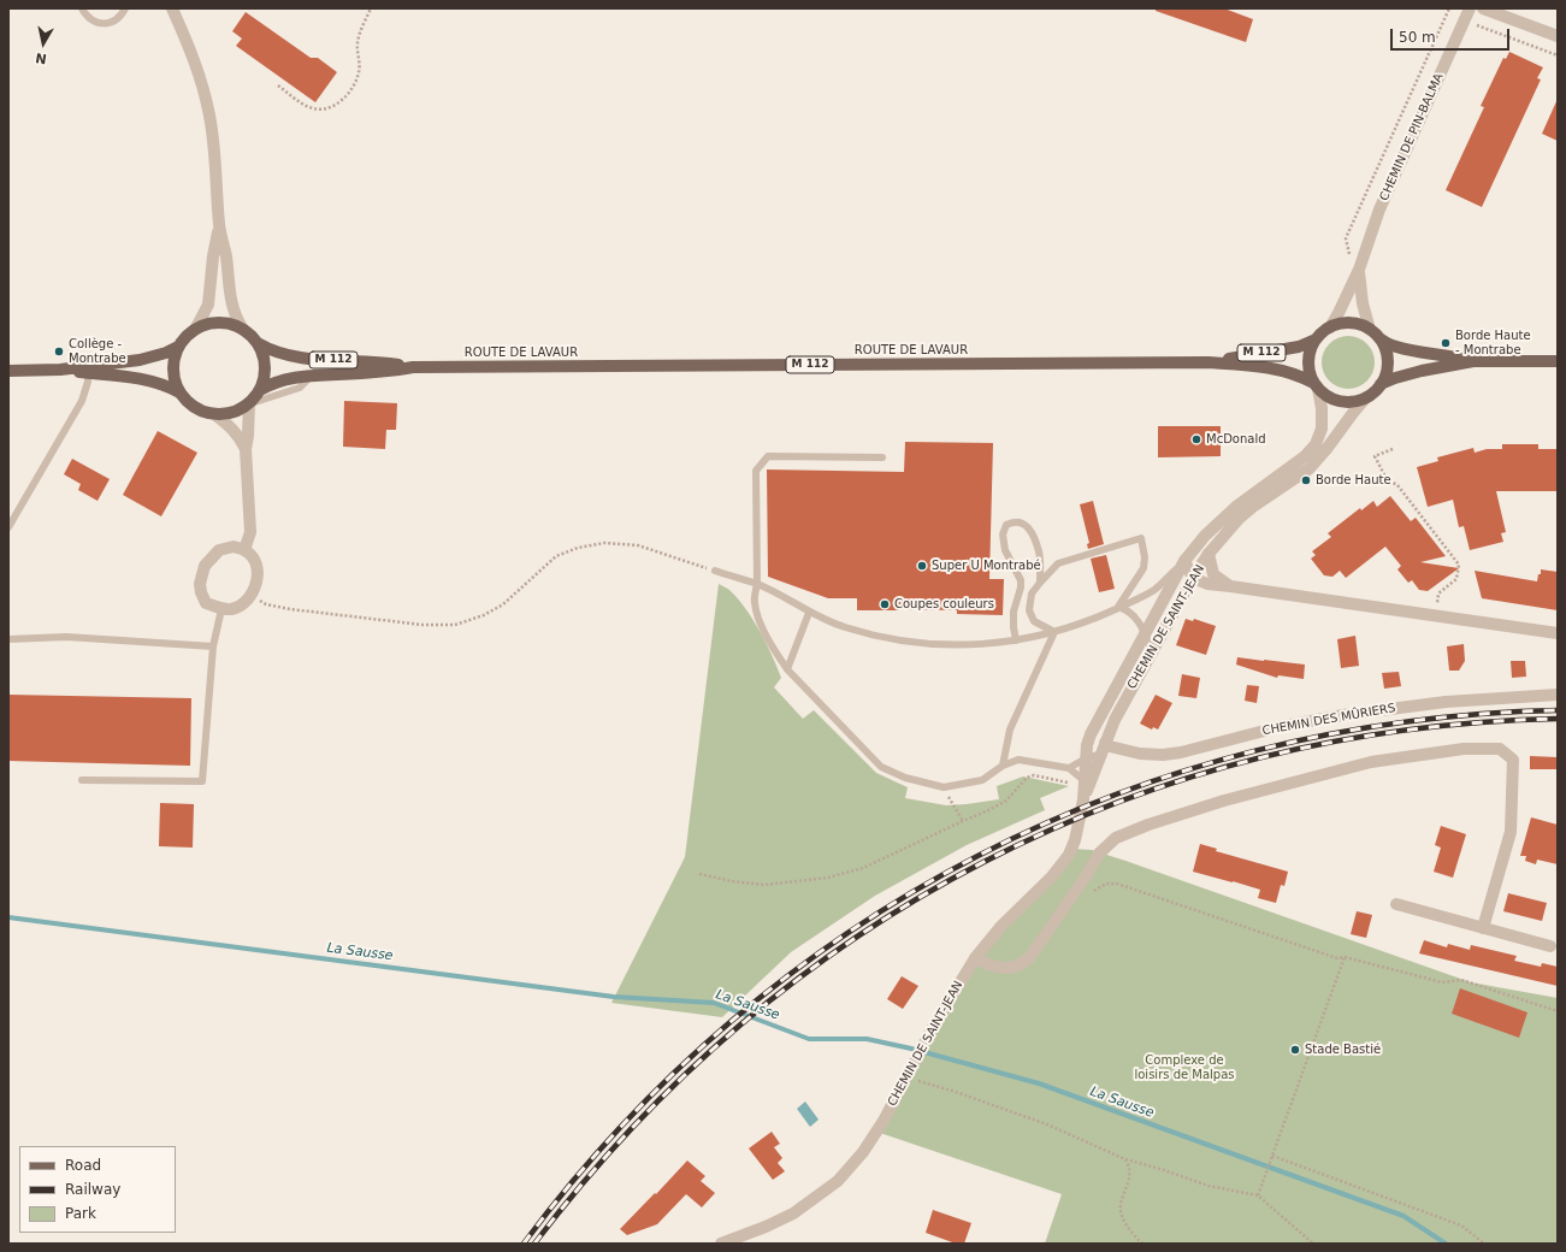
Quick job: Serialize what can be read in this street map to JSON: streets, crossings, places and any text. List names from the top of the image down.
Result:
{
  "streets": {
    "main road": ["ROUTE DE LAVAUR", "M 112"],
    "street": ["CHEMIN DE PIN-BALMA", "CHEMIN DE SAINT-JEAN", "CHEMIN DES MÛRIERS"]
  },
  "crossings": [
    ["CHEMIN DE PIN-BALMA", "ROUTE DE LAVAUR"],
    ["CHEMIN DE PIN-BALMA", "CHEMIN DE SAINT-JEAN"],
    ["ROUTE DE LAVAUR", "CHEMIN DE SAINT-JEAN"],
    ["CHEMIN DE SAINT-JEAN", "CHEMIN DES MÛRIERS"]
  ],
  "water": ["La Sausse"],
  "parks": ["Complexe de loisirs de Malpas"],
  "places": [
    "Borde Haute - Montrabe",
    "Collège - Montrabe",
    "McDonald",
    "Borde Haute",
    "Super U Montrabé",
    "Coupes couleurs",
    "Stade Bastié"
  ],
  "legend": ["Road", "Railway", "Park"],
  "scale_bar": "50 m",
  "north": "bottom"
}
